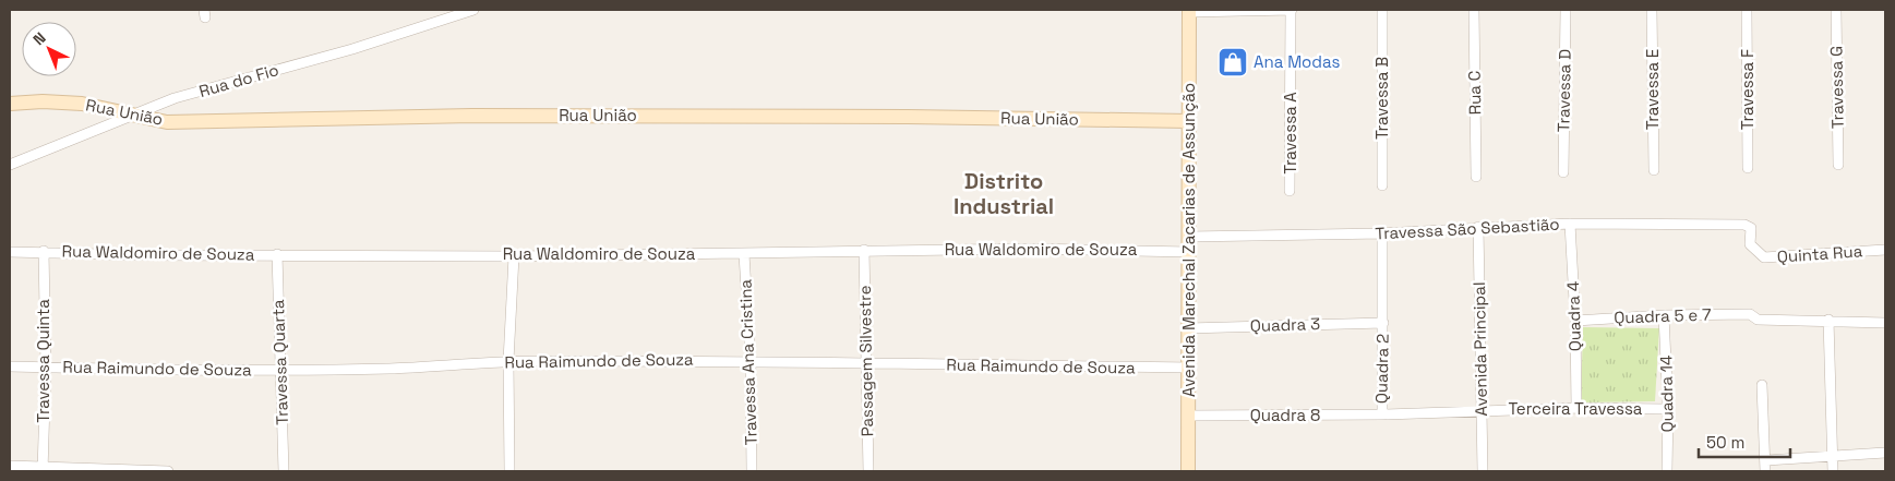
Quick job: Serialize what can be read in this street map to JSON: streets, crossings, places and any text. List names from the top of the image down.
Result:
{
  "streets": {
    "street": [
      "Rua do Fio",
      "Travessa G",
      "Travessa E",
      "Travessa F",
      "Travessa D",
      "Rua C",
      "Travessa B",
      "Rua União",
      "Travessa A",
      "Travessa São Sebastião",
      "Avenida Marechal Zacarias de Assunção",
      "Rua Waldomiro de Souza",
      "Quinta Rua",
      "Quadra 4",
      "Quadra 5 e 7",
      "Quadra 3",
      "Avenida Principal",
      "Travessa Quinta",
      "Rua Raimundo de Souza",
      "Passagem Silvestre",
      "Travessa Quarta",
      "Travessa Ana Cristina",
      "Quadra 2",
      "Quadra 14",
      "Terceira Travessa",
      "Quadra 8"
    ]
  },
  "crossings": [
    ["Rua do Fio", "Rua União"],
    ["Rua União", "Avenida Marechal Zacarias de Assunção"],
    ["Travessa São Sebastião", "Avenida Marechal Zacarias de Assunção"],
    ["Travessa São Sebastião", "Quinta Rua"],
    ["Travessa São Sebastião", "Quadra 4"],
    ["Travessa São Sebastião", "Avenida Principal"],
    ["Avenida Marechal Zacarias de Assunção", "Rua Waldomiro de Souza"],
    ["Avenida Marechal Zacarias de Assunção", "Quadra 3"],
    ["Avenida Marechal Zacarias de Assunção", "Rua Raimundo de Souza"],
    ["Avenida Marechal Zacarias de Assunção", "Quadra 8"],
    ["Rua Waldomiro de Souza", "Travessa Quinta"],
    ["Rua Waldomiro de Souza", "Passagem Silvestre"],
    ["Rua Waldomiro de Souza", "Travessa Quarta"],
    ["Rua Waldomiro de Souza", "Travessa Ana Cristina"],
    ["Quadra 4", "Quadra 5 e 7"],
    ["Quadra 4", "Terceira Travessa"],
    ["Quadra 5 e 7", "Quadra 14"],
    ["Quadra 3", "Quadra 2"],
    ["Avenida Principal", "Terceira Travessa"],
    ["Travessa Quinta", "Rua Raimundo de Souza"],
    ["Rua Raimundo de Souza", "Passagem Silvestre"],
    ["Rua Raimundo de Souza", "Travessa Quarta"],
    ["Rua Raimundo de Souza", "Travessa Ana Cristina"],
    ["Quadra 2", "Quadra 8"],
    ["Quadra 14", "Terceira Travessa"]
  ],
  "districts": ["Distrito Industrial"],
  "places": {
    "shop": ["Ana Modas"]
  },
  "scale_bar": "50 m",
  "north": "top left"
}
